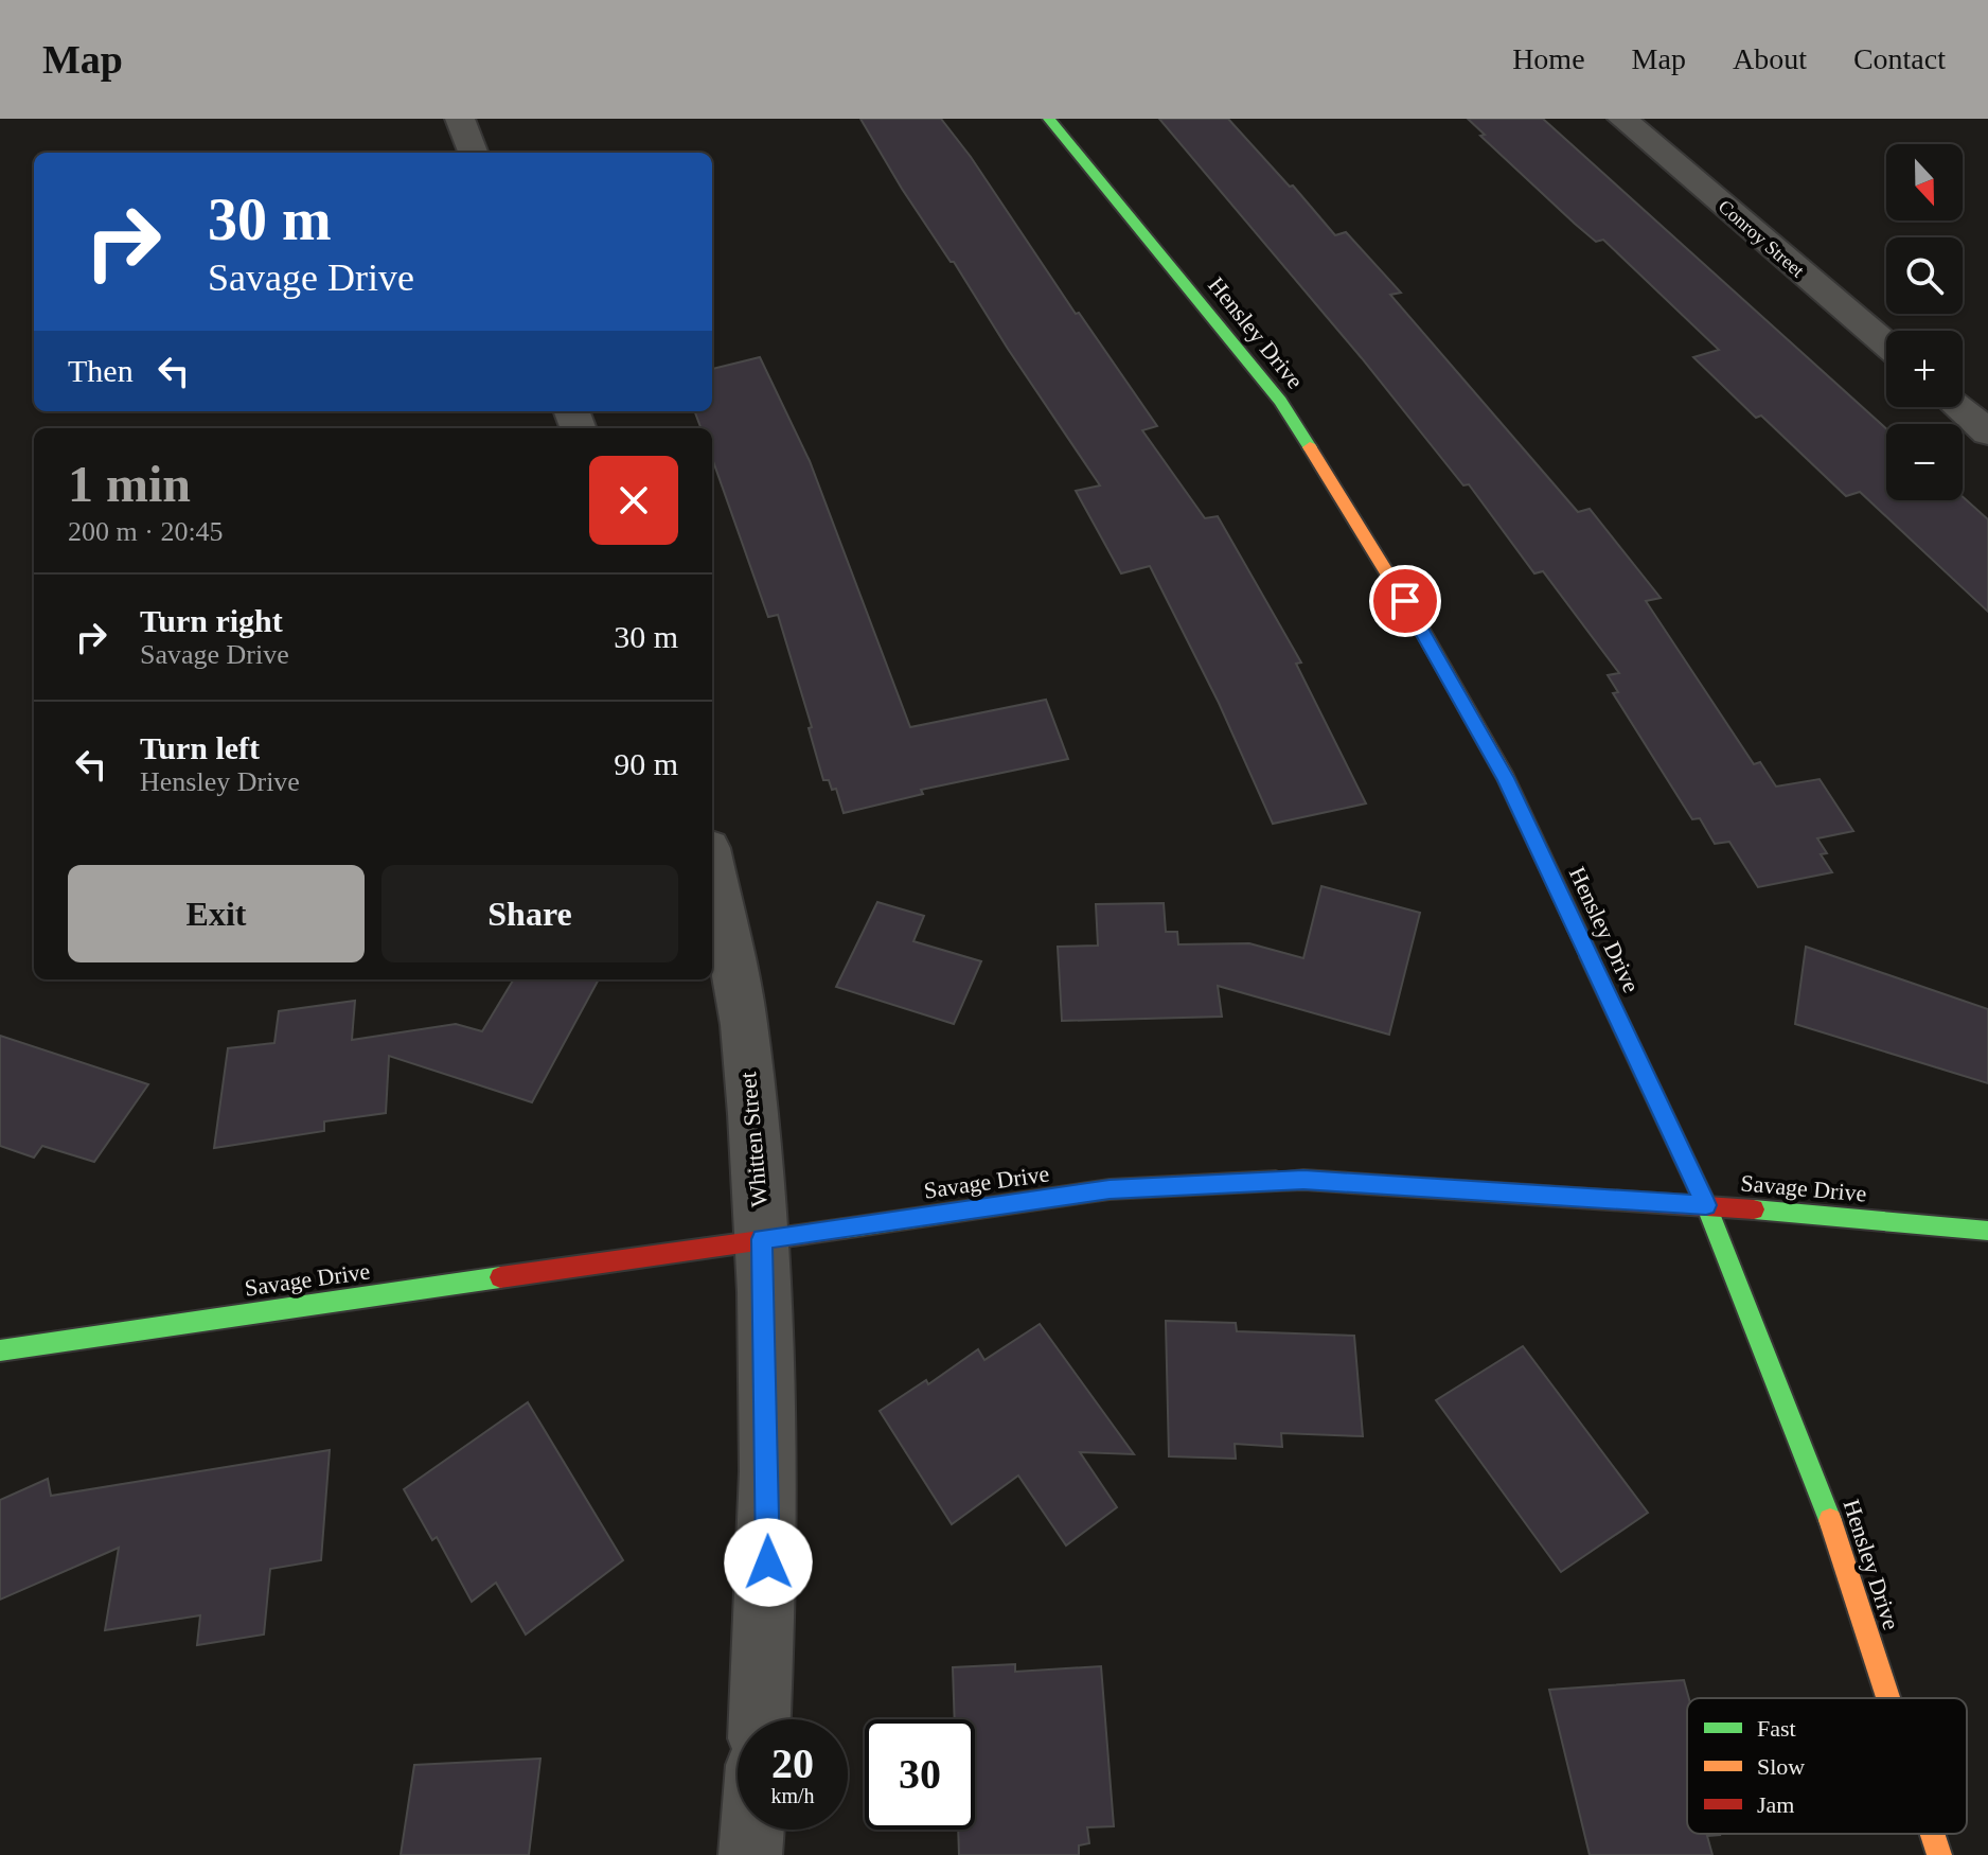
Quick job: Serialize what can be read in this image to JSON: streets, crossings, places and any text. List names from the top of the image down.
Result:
{
  "streets": {
    "street": [
      "Conroy Street",
      "Hensley Drive",
      "Whitten Street",
      "Savage Drive"
    ]
  },
  "crossings": [
    ["Hensley Drive", "Savage Drive"],
    ["Whitten Street", "Savage Drive"]
  ],
  "legend": ["Fast", "Slow", "Jam"],
  "north": "bottom",
  "page": {
    "header": "Map",
    "nav": [
      "Home",
      "Map",
      "About",
      "Contact"
    ],
    "map_buttons": ["+", "−"],
    "turn": ["30 m", "Savage Drive"],
    "then": "Then",
    "heading": ["1 min", "200 m · 20:45"],
    "list": [
      {
        "name": "Turn right",
        "note": "Savage Drive",
        "value": "30 m"
      },
      {
        "name": "Turn left",
        "note": "Hensley Drive",
        "value": "90 m"
      }
    ],
    "buttons": ["Exit", "Share"],
    "speed": "20 km/h",
    "limit": "30"
  }
}
